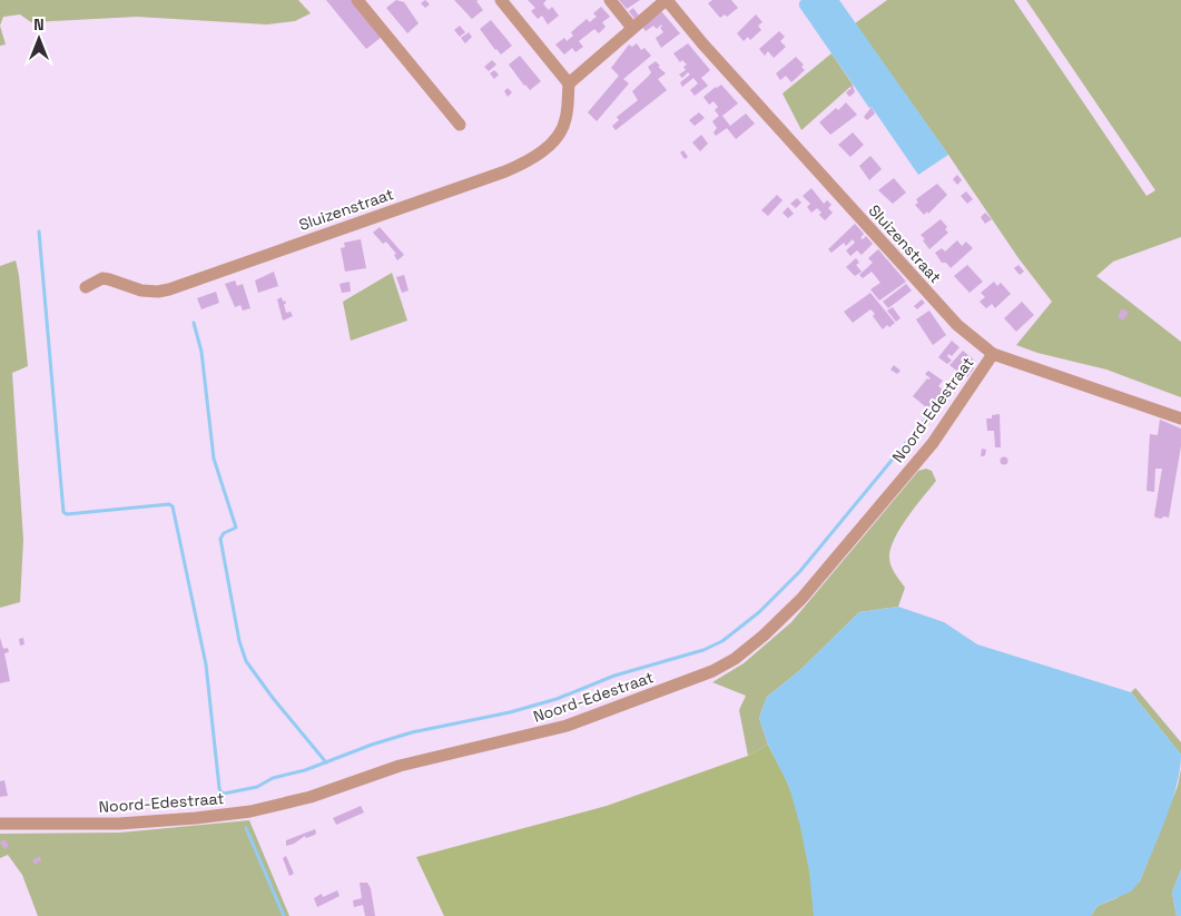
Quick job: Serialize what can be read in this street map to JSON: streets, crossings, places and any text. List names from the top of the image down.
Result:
{
  "streets": {
    "street": ["Sluizenstraat", "Noord-Edestraat"]
  },
  "crossings": [
    ["Sluizenstraat", "Noord-Edestraat"]
  ],
  "north": "top"
}
